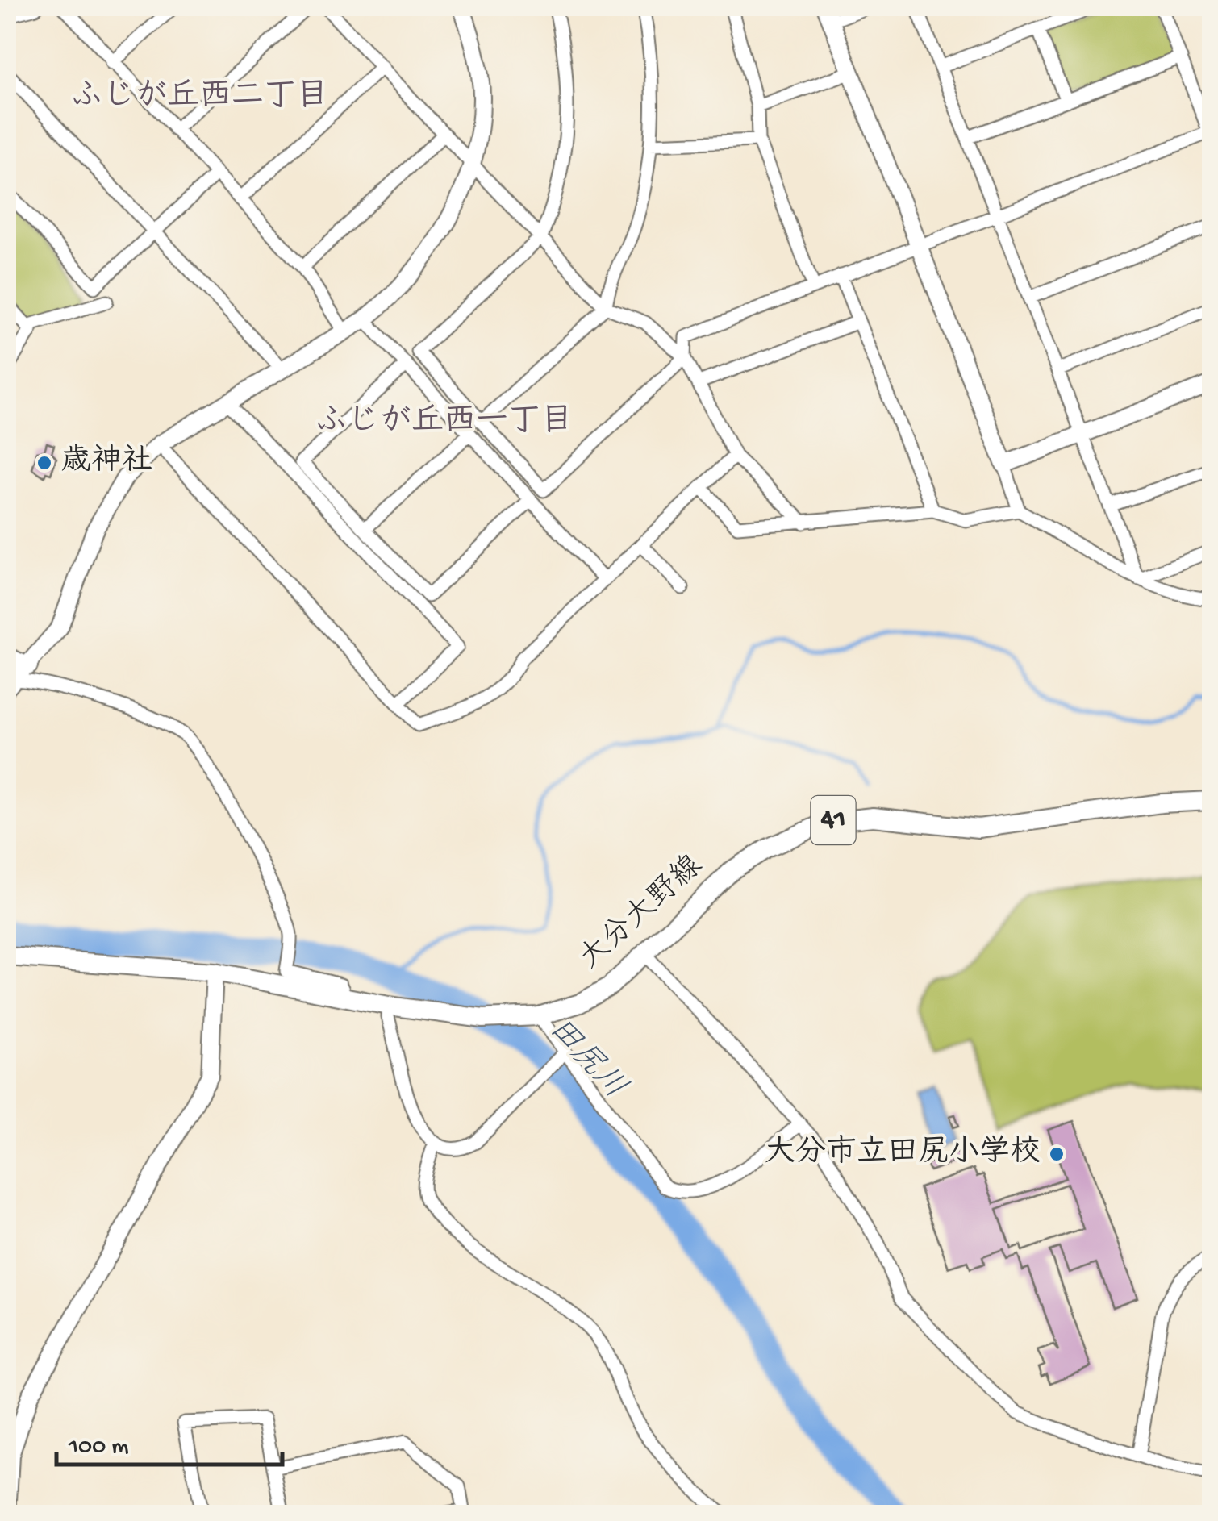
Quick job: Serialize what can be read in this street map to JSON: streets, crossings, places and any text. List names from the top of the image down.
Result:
{
  "streets": {
    "main road": ["41", "大分大野線"]
  },
  "districts": ["ふじが丘西二丁目", "ふじが丘西一丁目"],
  "water": ["田尻川"],
  "places": ["歳神社", "大分市立田尻小学校"],
  "scale_bar": "100 m"
}
